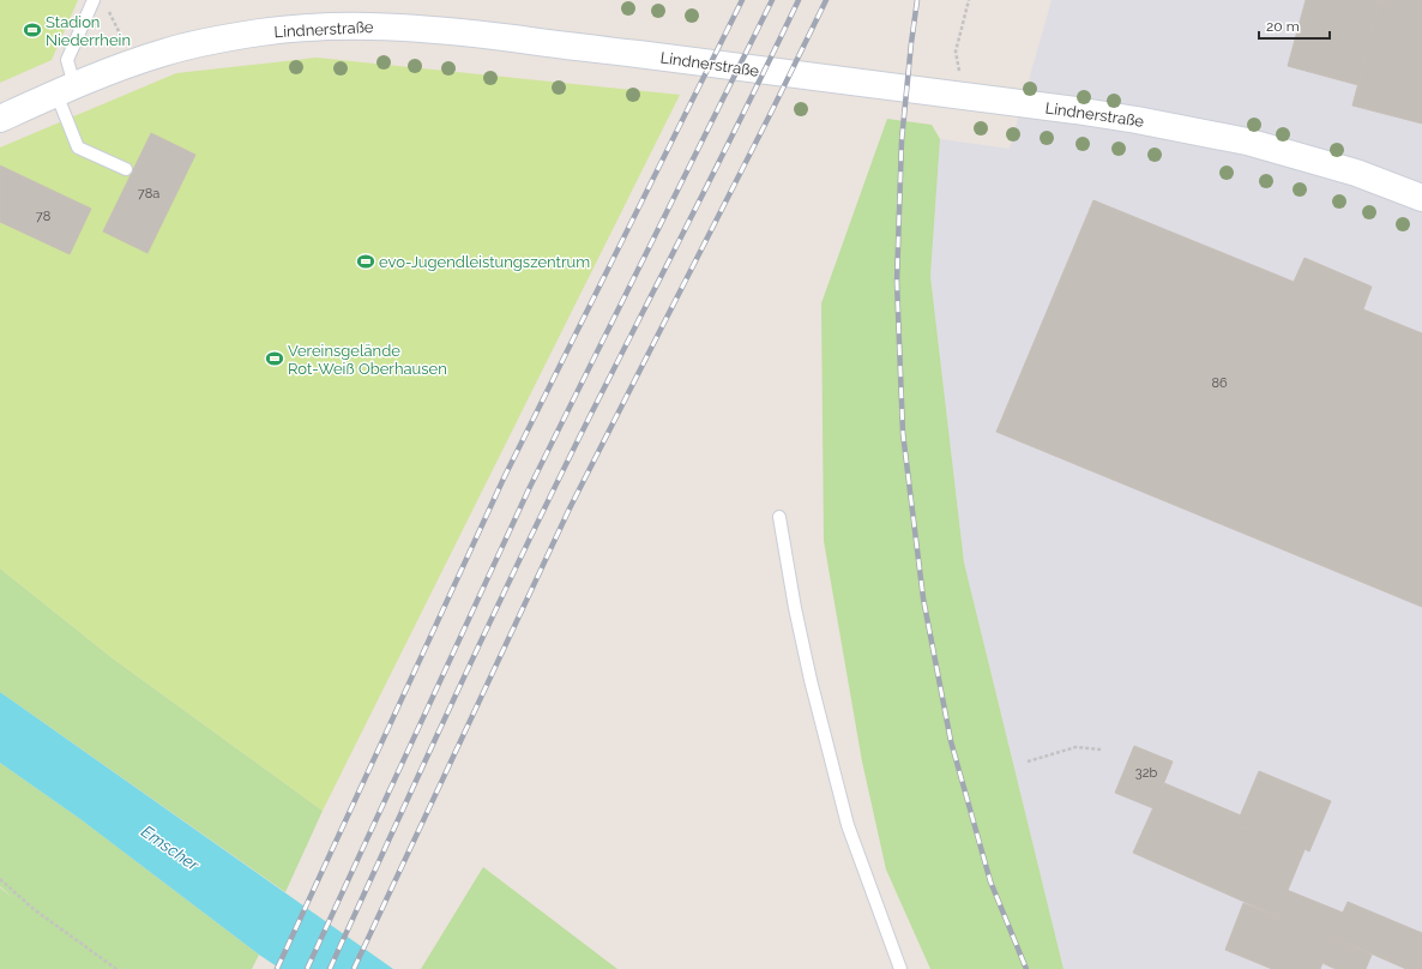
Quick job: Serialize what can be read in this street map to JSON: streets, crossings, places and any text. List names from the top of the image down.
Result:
{
  "streets": {
    "street": ["Lindnerstraße"]
  },
  "water": ["Emscher"],
  "places": {
    "sports": ["Stadion Niederrhein", "evo-Jugendleistungszentrum", "Vereinsgelände Rot-Weiß Oberhausen"]
  },
  "house_numbers": [
    "78a",
    "78",
    "86",
    "32b"
  ],
  "scale_bar": "20 m"
}
